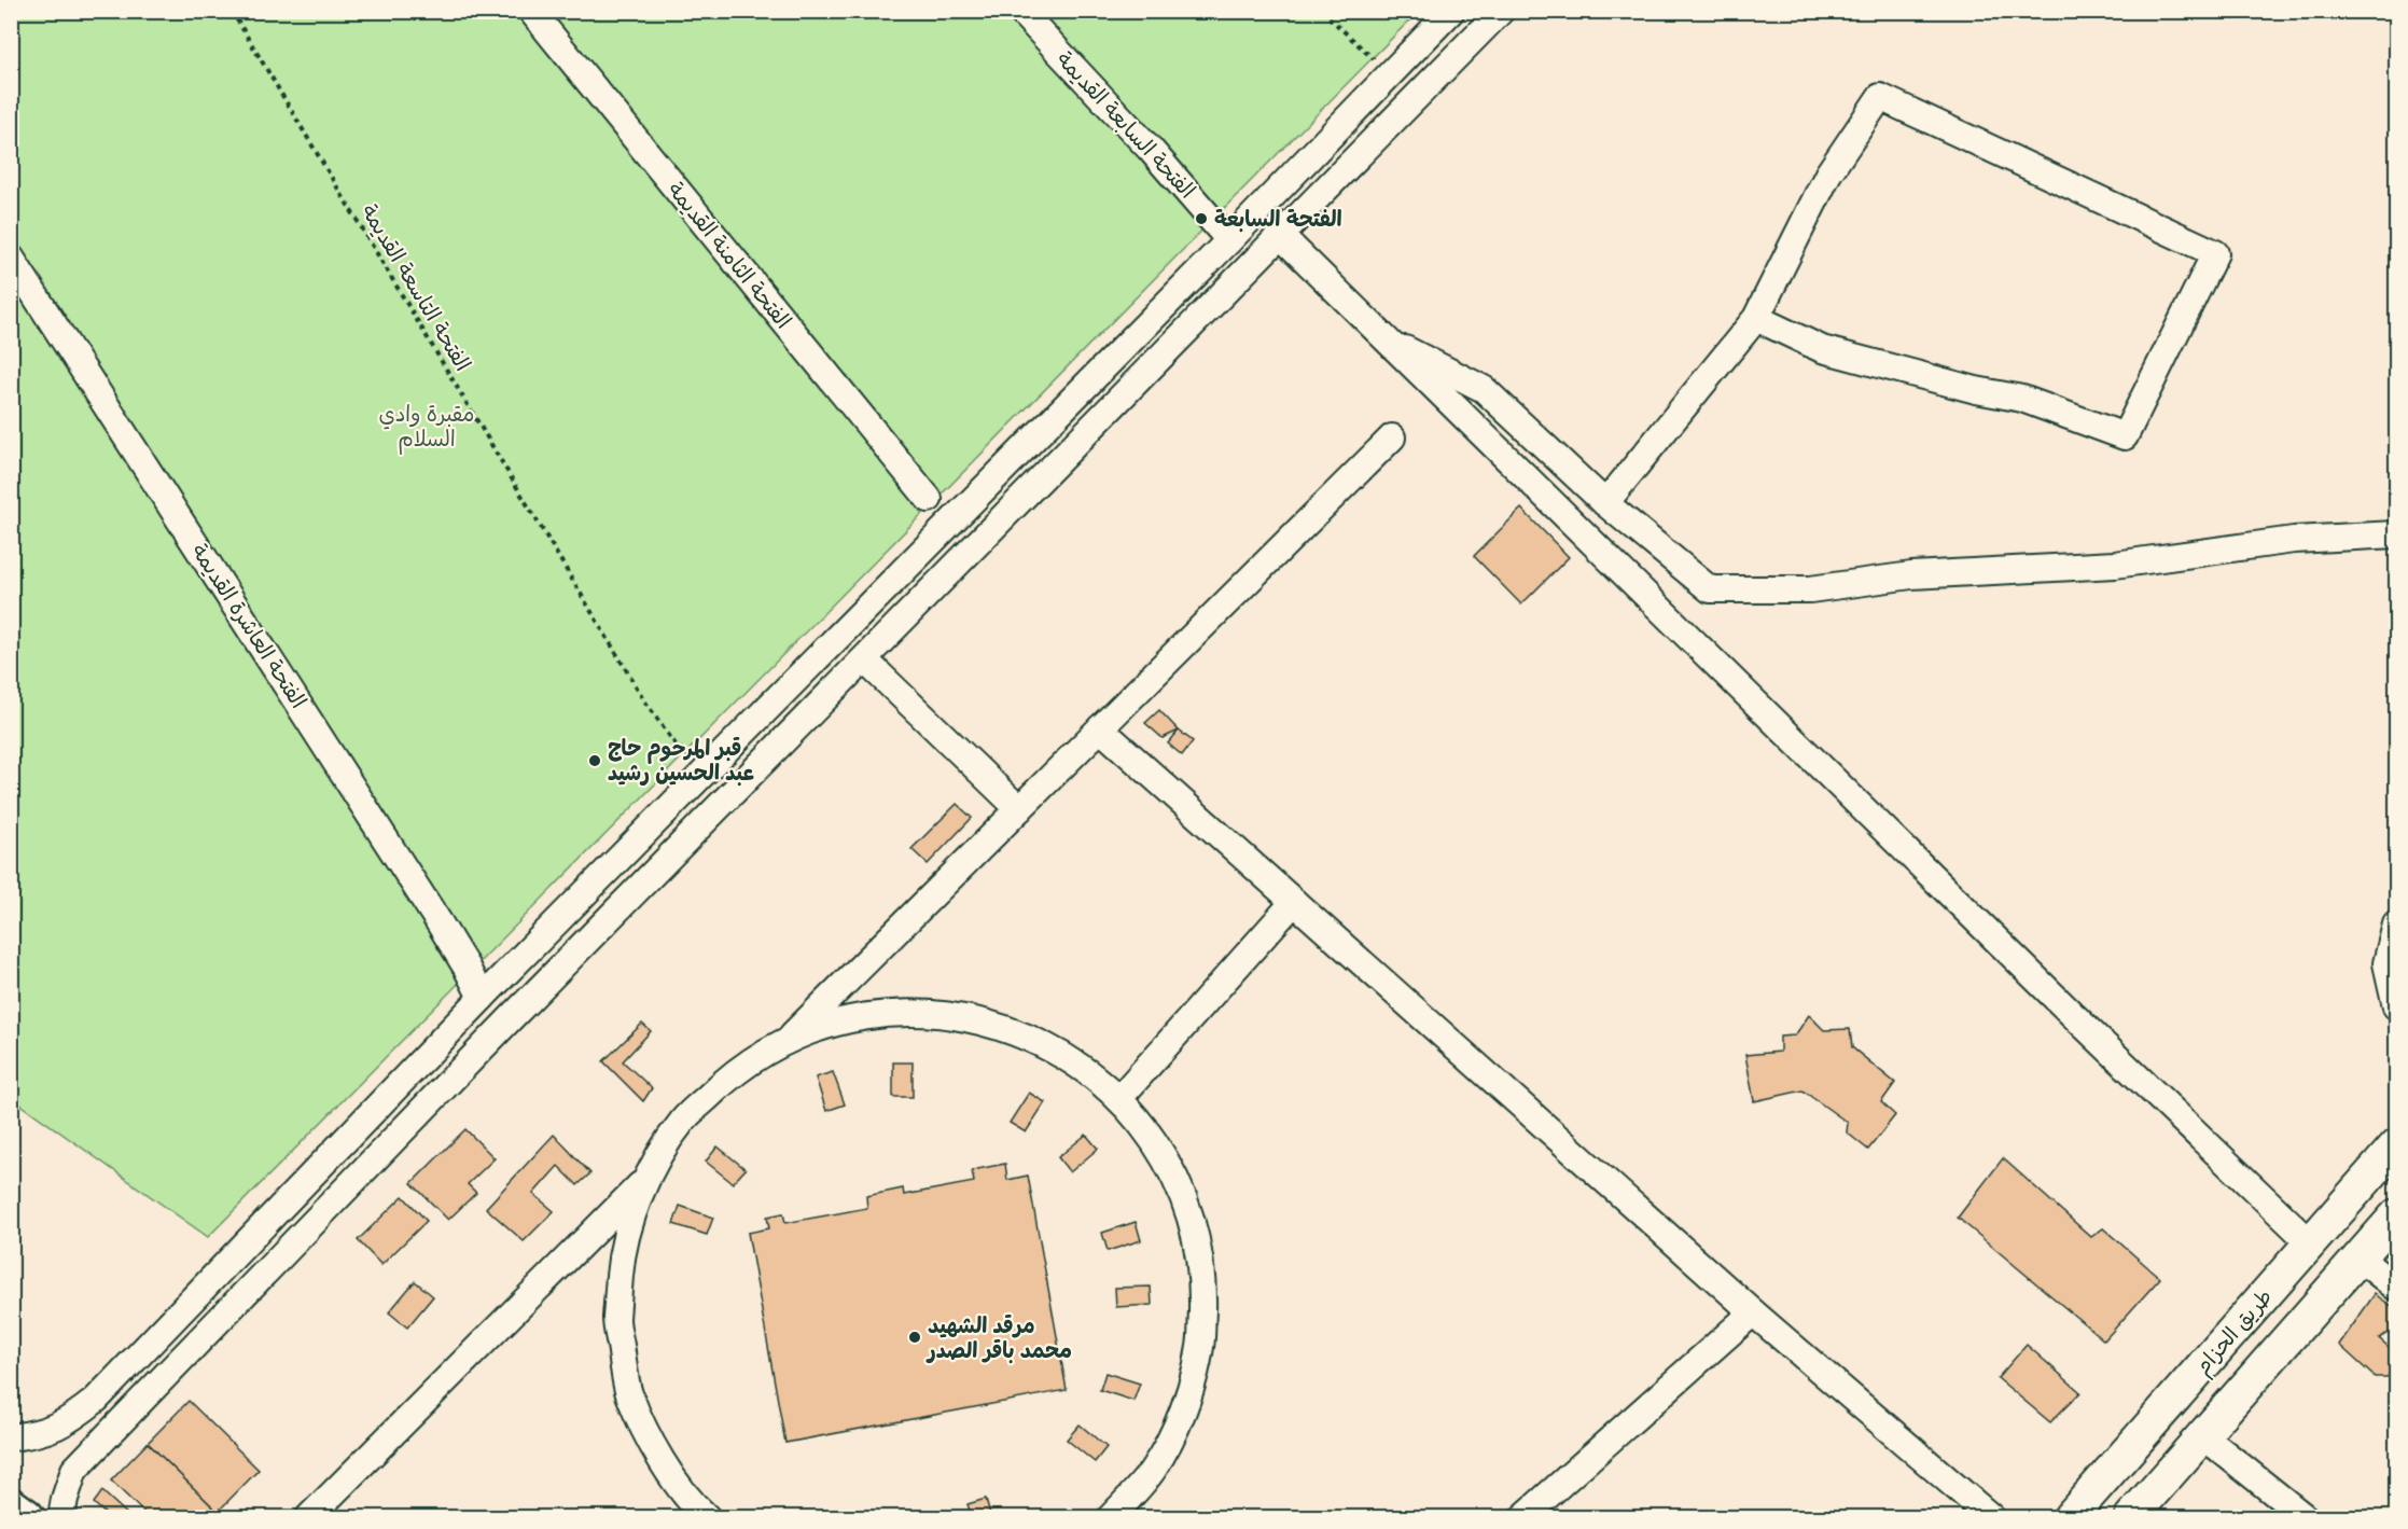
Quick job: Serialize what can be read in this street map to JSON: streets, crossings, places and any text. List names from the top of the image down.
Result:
{
  "streets": {
    "main road": ["طريق الحزام"],
    "street": ["الفتحة السابعة القديمة", "الفتحة الثامنة القديمة", "الفتحة العاشرة القديمة"],
    "path": ["الفتحة التاسعة القديمة"]
  },
  "parks": ["مقبرة وادي السلام"],
  "places": ["الفتحة السابعة", "قبر المرحوم حاج عبد الحسين رشيد", "مرقد الشهيد محمد باقر الصدر"]
}
